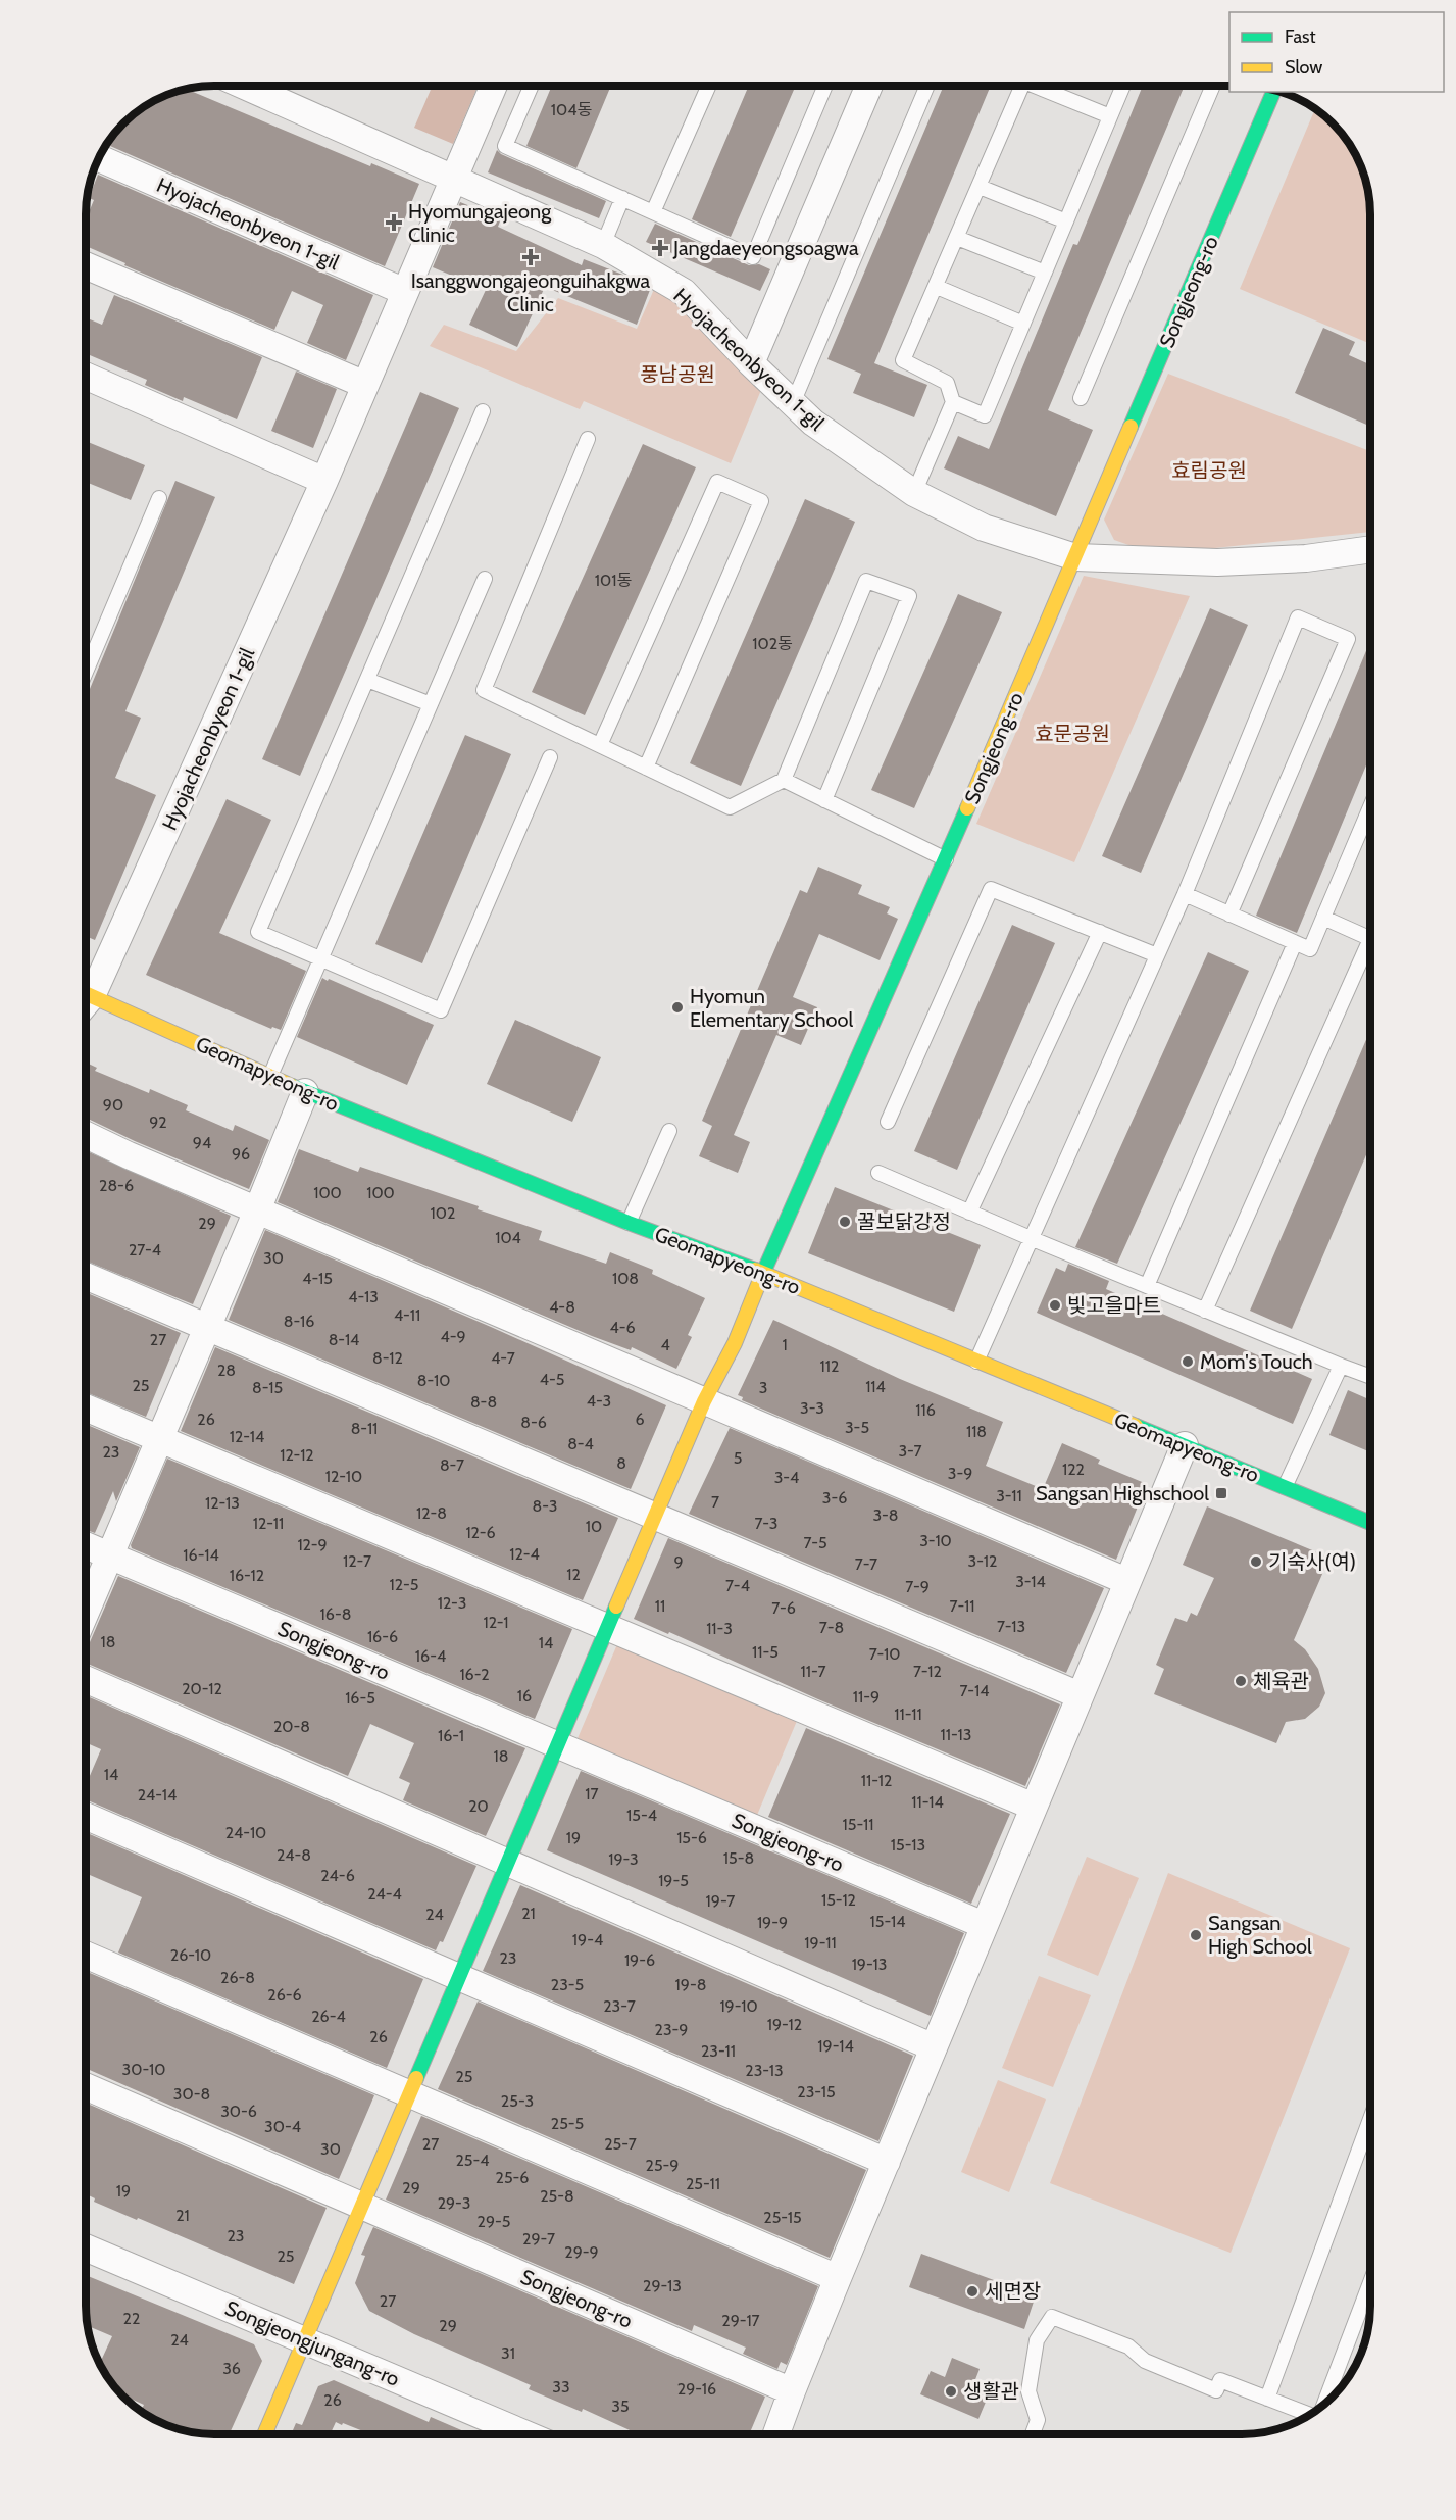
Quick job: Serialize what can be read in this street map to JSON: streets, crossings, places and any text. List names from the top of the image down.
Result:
{
  "streets": {
    "street": [
      "Hyojacheonbyeon 1-gil",
      "Songjeong-ro",
      "Geomapyeong-ro",
      "Songjeongjungang-ro"
    ]
  },
  "crossings": [
    ["Hyojacheonbyeon 1-gil", "Songjeong-ro"],
    ["Songjeong-ro", "Geomapyeong-ro"],
    ["Songjeong-ro", "Songjeongjungang-ro"]
  ],
  "parks": ["풍남공원", "효림공원", "효문공원"],
  "places": {
    "health": ["Hyomungajeong Clinic", "Jangdaeyeongsoagwa", "Isanggwongajeonguihakgwa Clinic"],
    "other": [
      "Hyomun Elementary School",
      "꿀보닭강정",
      "빛고을마트",
      "Mom's Touch",
      "기숙사(여)",
      "체육관",
      "Sangsan High School",
      "세면장",
      "생활관"
    ],
    "transit": ["Sangsan Highschool"]
  },
  "house_numbers": [
    "104동",
    "101동",
    "102동",
    "90",
    "92",
    "94",
    "96",
    "28-6",
    "100",
    "100",
    "102",
    "29",
    "104",
    "27-4",
    "30",
    "4-15",
    "108",
    "4-13",
    "4-8",
    "4-11",
    "8-16",
    "4-6",
    "4-9",
    "27",
    "8-14",
    "4",
    "1",
    "8-12",
    "4-7",
    "112",
    "28",
    "4-5",
    "8-10",
    "25",
    "114",
    "8-15",
    "3",
    "4-3",
    "8-8",
    "3-3",
    "116",
    "26",
    "6",
    "8-6",
    "3-5",
    "8-11",
    "118",
    "12-14",
    "8-4",
    "3-7",
    "23",
    "12-12",
    "5",
    "8",
    "8-7",
    "122",
    "3-9",
    "12-10",
    "3-4",
    "3-11",
    "3-6",
    "7",
    "12-13",
    "8-3",
    "12-8",
    "3-8",
    "12-11",
    "7-3",
    "10",
    "12-6",
    "3-10",
    "7-5",
    "12-9",
    "12-4",
    "16-14",
    "12-7",
    "3-12",
    "9",
    "7-7",
    "12",
    "16-12",
    "3-14",
    "12-5",
    "7-4",
    "7-9",
    "12-3",
    "11",
    "7-11",
    "7-6",
    "16-8",
    "12-1",
    "7-13",
    "7-8",
    "11-3",
    "16-6",
    "18",
    "14",
    "11-5",
    "7-10",
    "16-4",
    "11-7",
    "7-12",
    "16-2",
    "20-12",
    "7-14",
    "16",
    "11-9",
    "16-5",
    "11-11",
    "20-8",
    "11-13",
    "16-1",
    "18",
    "14",
    "11-12",
    "17",
    "24-14",
    "11-14",
    "20",
    "15-4",
    "15-11",
    "24-10",
    "19",
    "15-6",
    "15-13",
    "24-8",
    "15-8",
    "19-3",
    "24-6",
    "19-5",
    "24-4",
    "15-12",
    "19-7",
    "21",
    "24",
    "15-14",
    "19-9",
    "19-4",
    "19-11",
    "26-10",
    "23",
    "19-6",
    "19-13",
    "26-8",
    "23-5",
    "19-8",
    "26-6",
    "23-7",
    "19-10",
    "26-4",
    "19-12",
    "23-9",
    "26",
    "19-14",
    "23-11",
    "30-10",
    "23-13",
    "25",
    "23-15",
    "30-8",
    "25-3",
    "30-6",
    "25-5",
    "30-4",
    "27",
    "25-7",
    "30",
    "25-4",
    "25-9",
    "25-6",
    "25-11",
    "29",
    "19",
    "25-8",
    "29-3",
    "21",
    "25-15",
    "29-5",
    "23",
    "29-7",
    "29-9",
    "25",
    "29-13",
    "27",
    "22",
    "29-17",
    "29",
    "24",
    "31",
    "36",
    "33",
    "29-16",
    "26",
    "35"
  ],
  "legend": ["Fast", "Slow"]
}
